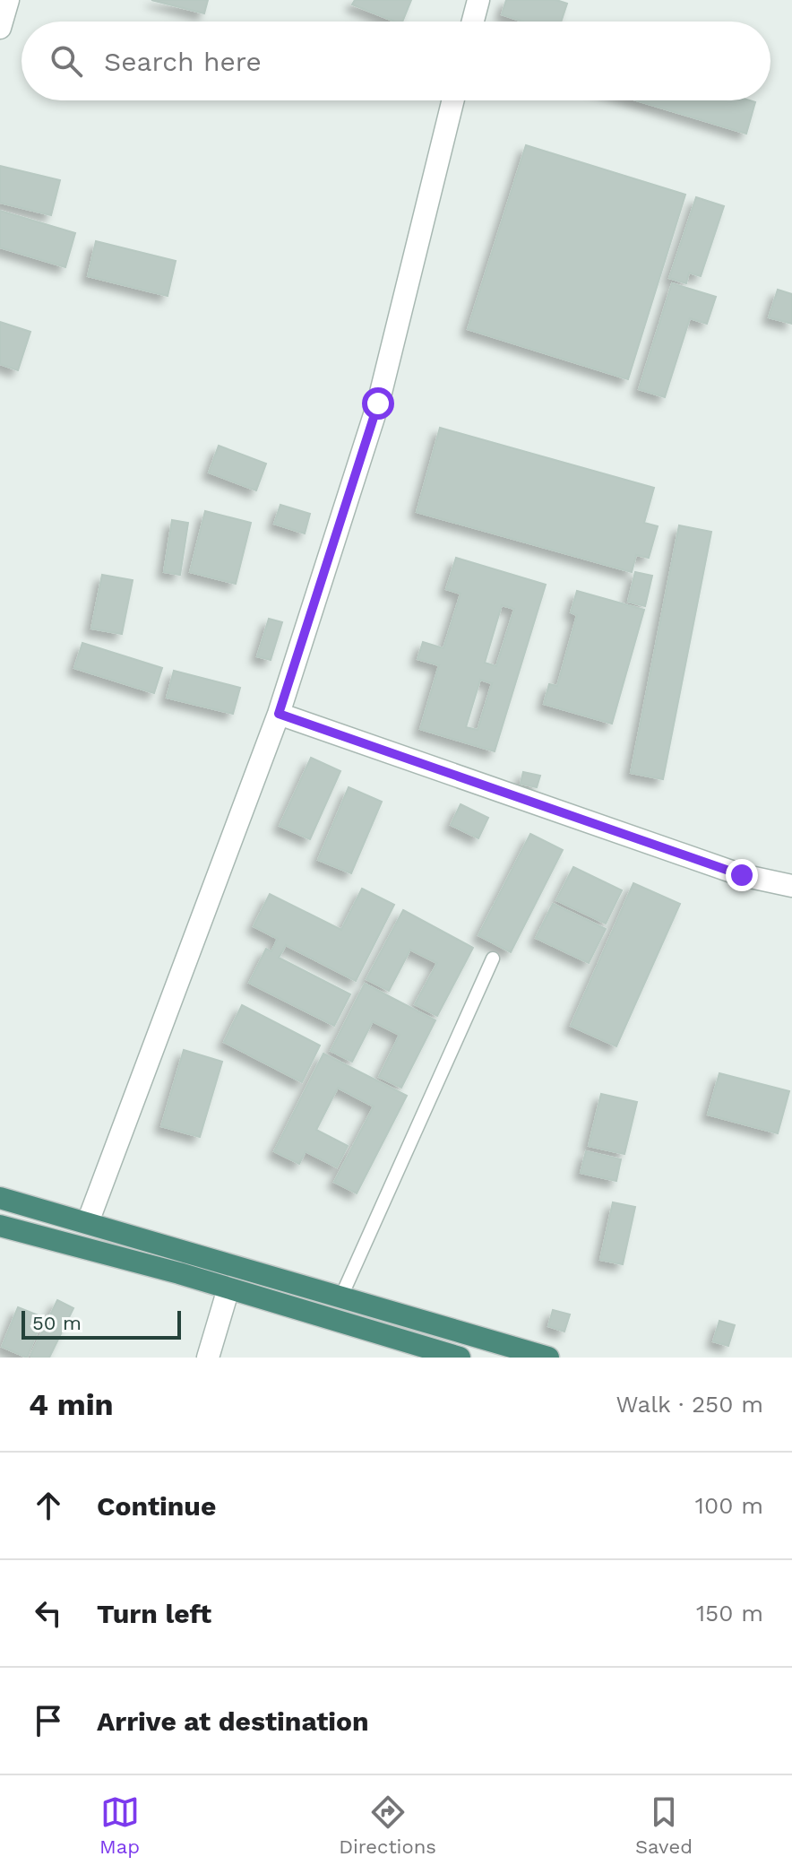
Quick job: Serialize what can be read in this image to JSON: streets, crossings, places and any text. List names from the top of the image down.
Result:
{
  "scale_bar": "50 m",
  "page": {
    "search": "Search here",
    "scale": "50 m",
    "heading": ["4 min", "Walk · 250 m"],
    "list": [
      ["Continue", "100 m"],
      ["Turn left", "150 m"],
      "Arrive at destination"
    ],
    "nav": ["Map", "Directions", "Saved"]
  }
}
